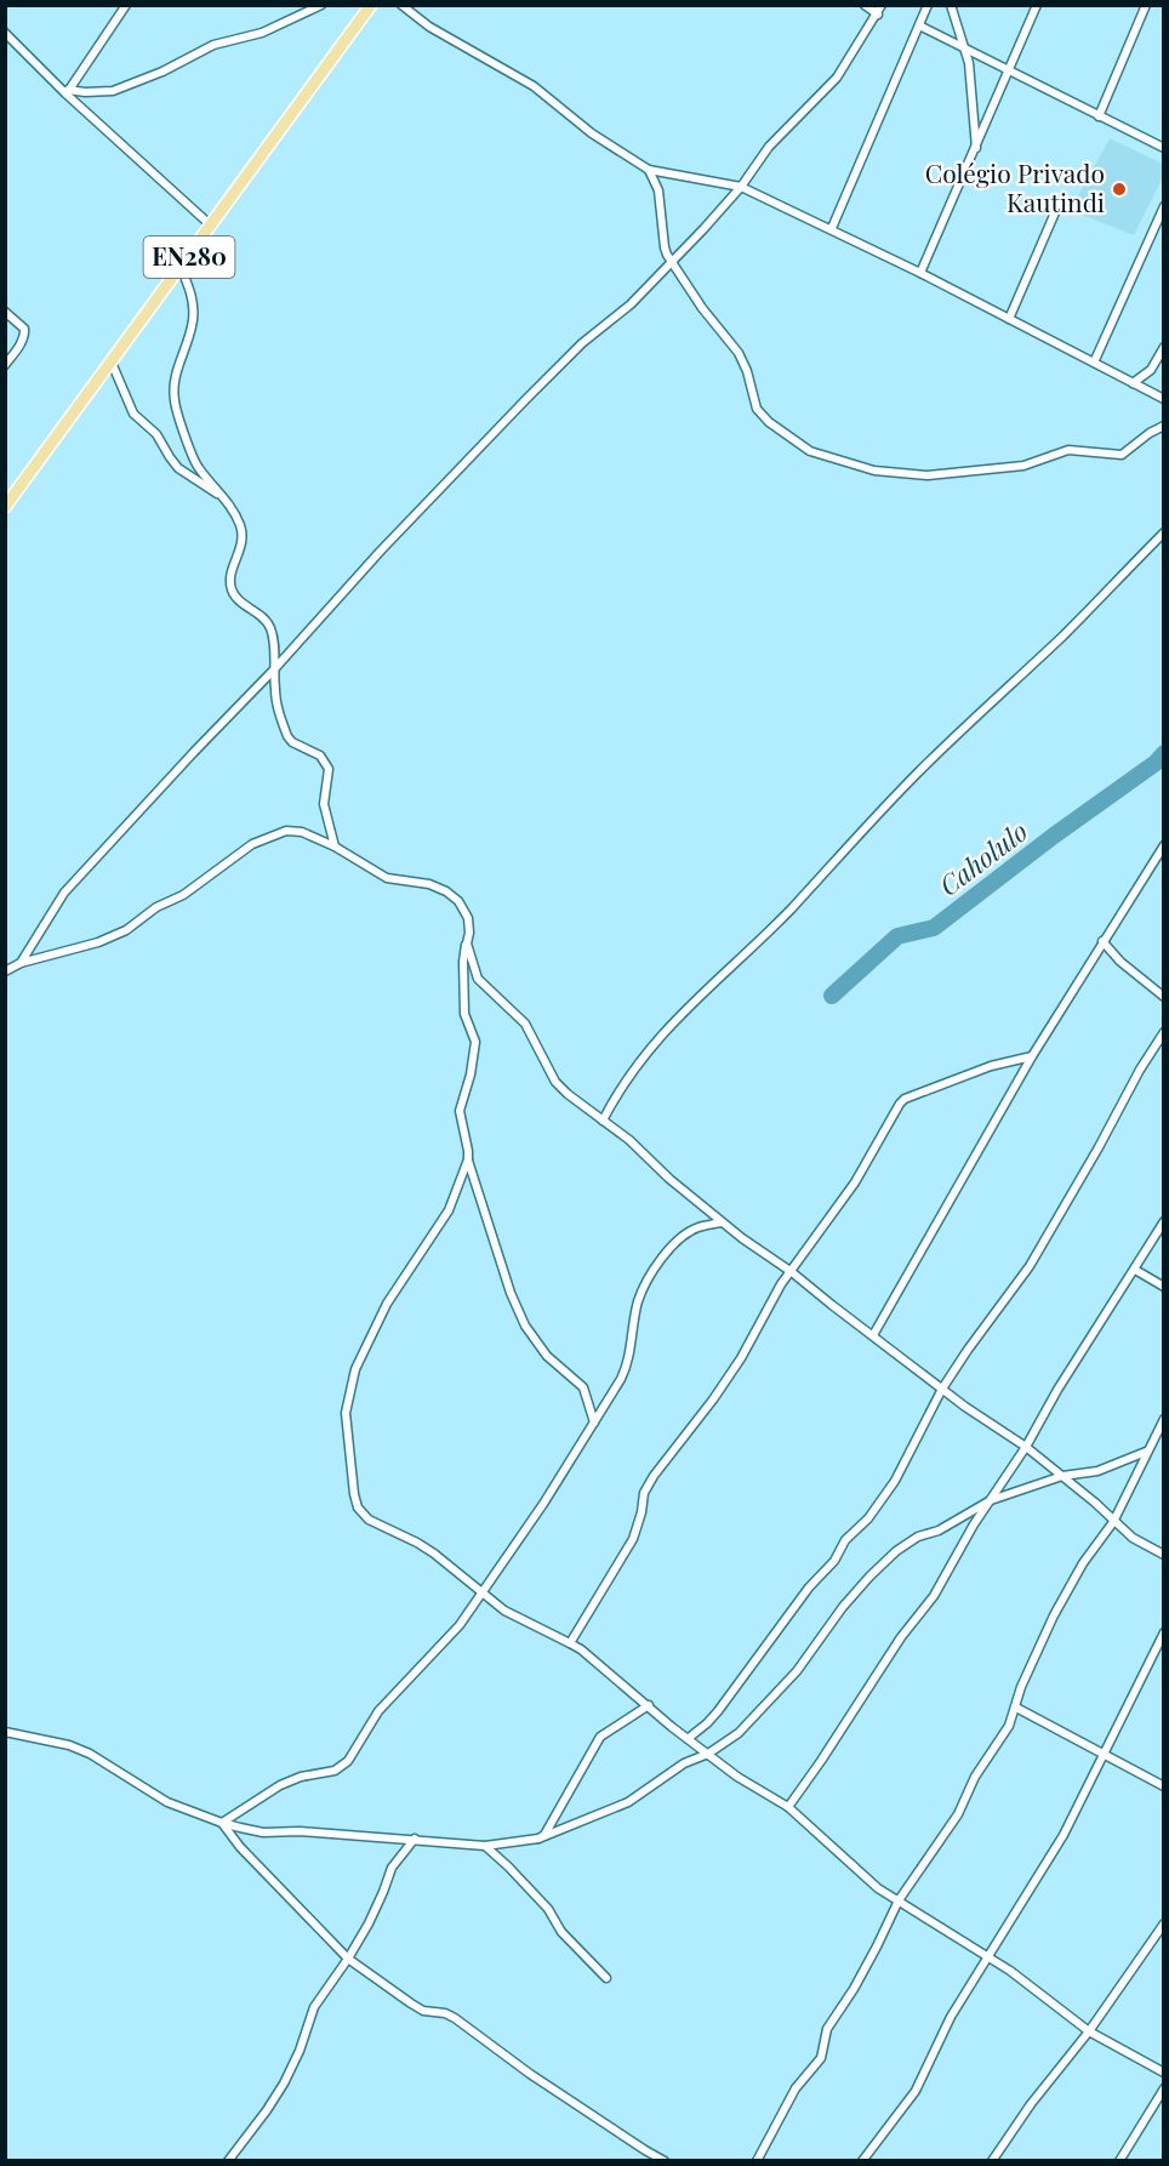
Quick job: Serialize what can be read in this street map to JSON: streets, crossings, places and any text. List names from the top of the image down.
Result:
{
  "streets": {
    "main road": ["EN280"]
  },
  "water": ["Caholulo"],
  "places": ["Colégio Privado Kautindi"]
}
